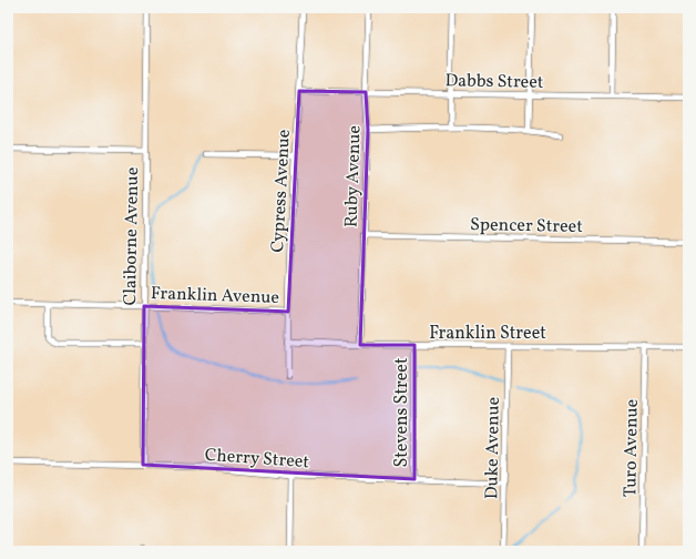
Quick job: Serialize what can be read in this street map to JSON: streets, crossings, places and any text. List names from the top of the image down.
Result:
{
  "streets": {
    "street": [
      "Dabbs Street",
      "Ruby Avenue",
      "Cypress Avenue",
      "Spencer Street",
      "Claiborne Avenue",
      "Franklin Avenue",
      "Franklin Street",
      "Stevens Street",
      "Duke Avenue",
      "Turo Avenue",
      "Cherry Street"
    ]
  },
  "crossings": [
    ["Dabbs Street", "Ruby Avenue"],
    ["Dabbs Street", "Cypress Avenue"],
    ["Ruby Avenue", "Spencer Street"],
    ["Ruby Avenue", "Franklin Street"],
    ["Cypress Avenue", "Franklin Avenue"],
    ["Cypress Avenue", "Franklin Street"],
    ["Claiborne Avenue", "Franklin Avenue"],
    ["Claiborne Avenue", "Cherry Street"],
    ["Franklin Street", "Stevens Street"],
    ["Franklin Street", "Duke Avenue"],
    ["Franklin Street", "Turo Avenue"],
    ["Stevens Street", "Cherry Street"],
    ["Duke Avenue", "Cherry Street"]
  ]
}
